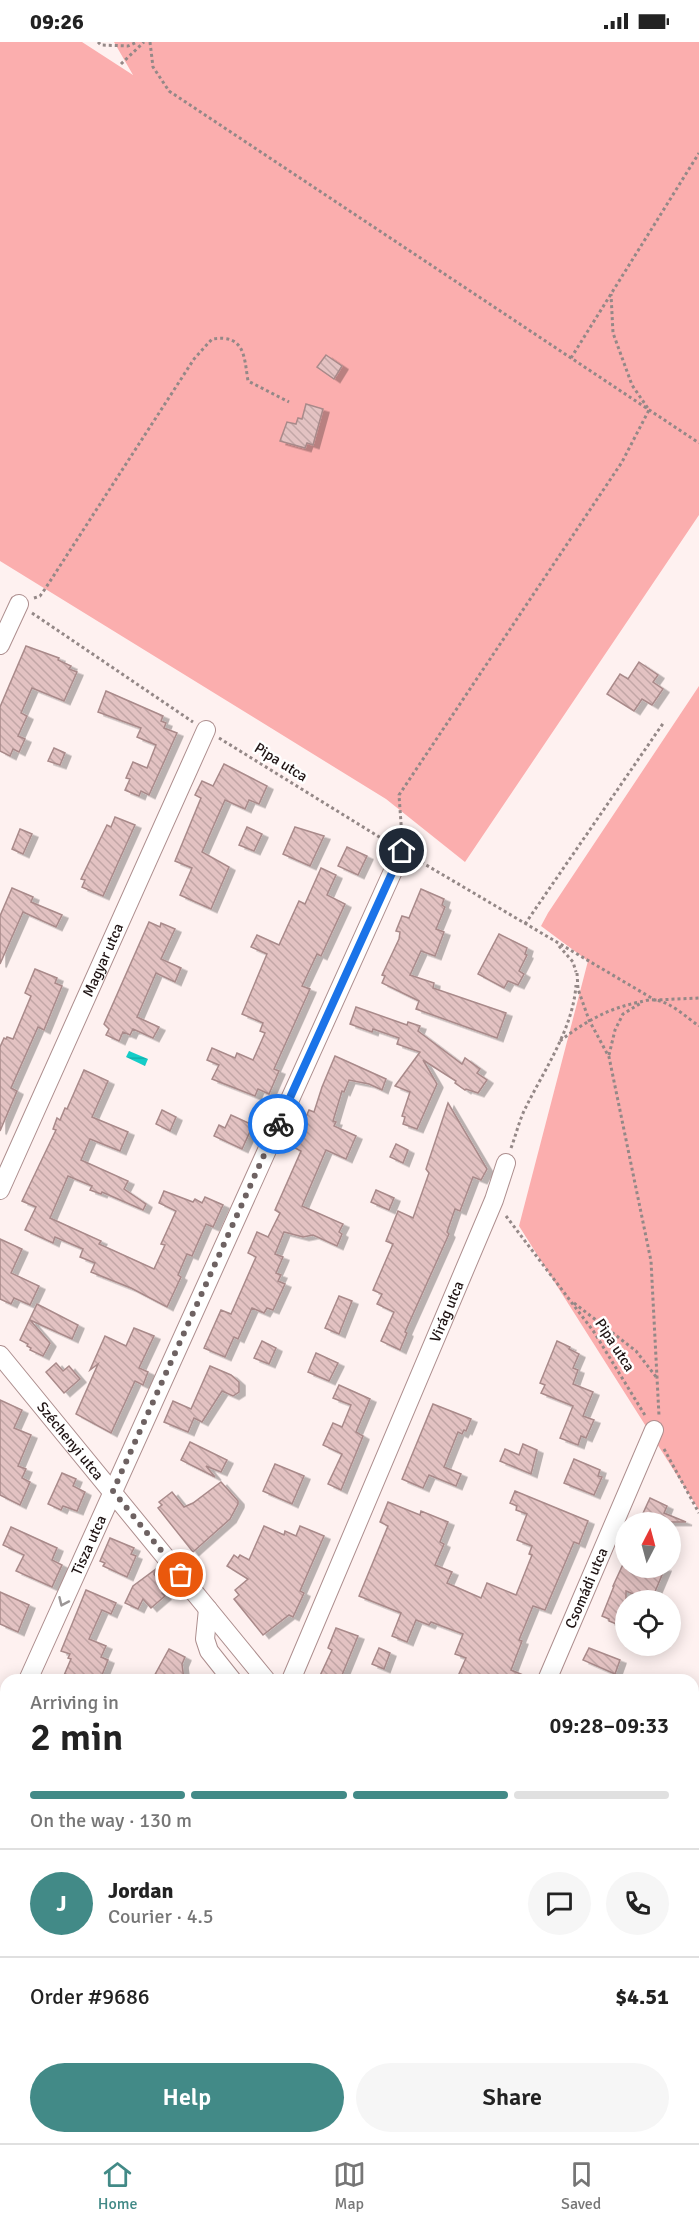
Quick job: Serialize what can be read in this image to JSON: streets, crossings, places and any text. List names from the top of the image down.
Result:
{
  "streets": {
    "street": [
      "Magyar utca",
      "Virág utca",
      "Széchenyi utca",
      "Tisza utca",
      "Csomádi utca"
    ],
    "path": ["Pipa utca"]
  },
  "crossings": [
    ["Pipa utca", "Magyar utca"],
    ["Pipa utca", "Virág utca"],
    ["Pipa utca", "Tisza utca"],
    ["Pipa utca", "Csomádi utca"],
    ["Széchenyi utca", "Tisza utca"]
  ],
  "north": "top",
  "page": {
    "status": "09:26",
    "heading": ["2 min", "Arriving in", "09:28–09:33"],
    "panel": [
      "Jordan",
      "Courier · 4.5",
      "Order #9686",
      "$4.51"
    ],
    "bar": "On the way · 130 m",
    "round": "J",
    "buttons": ["Help", "Share"],
    "tabs": ["Home", "Map", "Saved"]
  }
}
